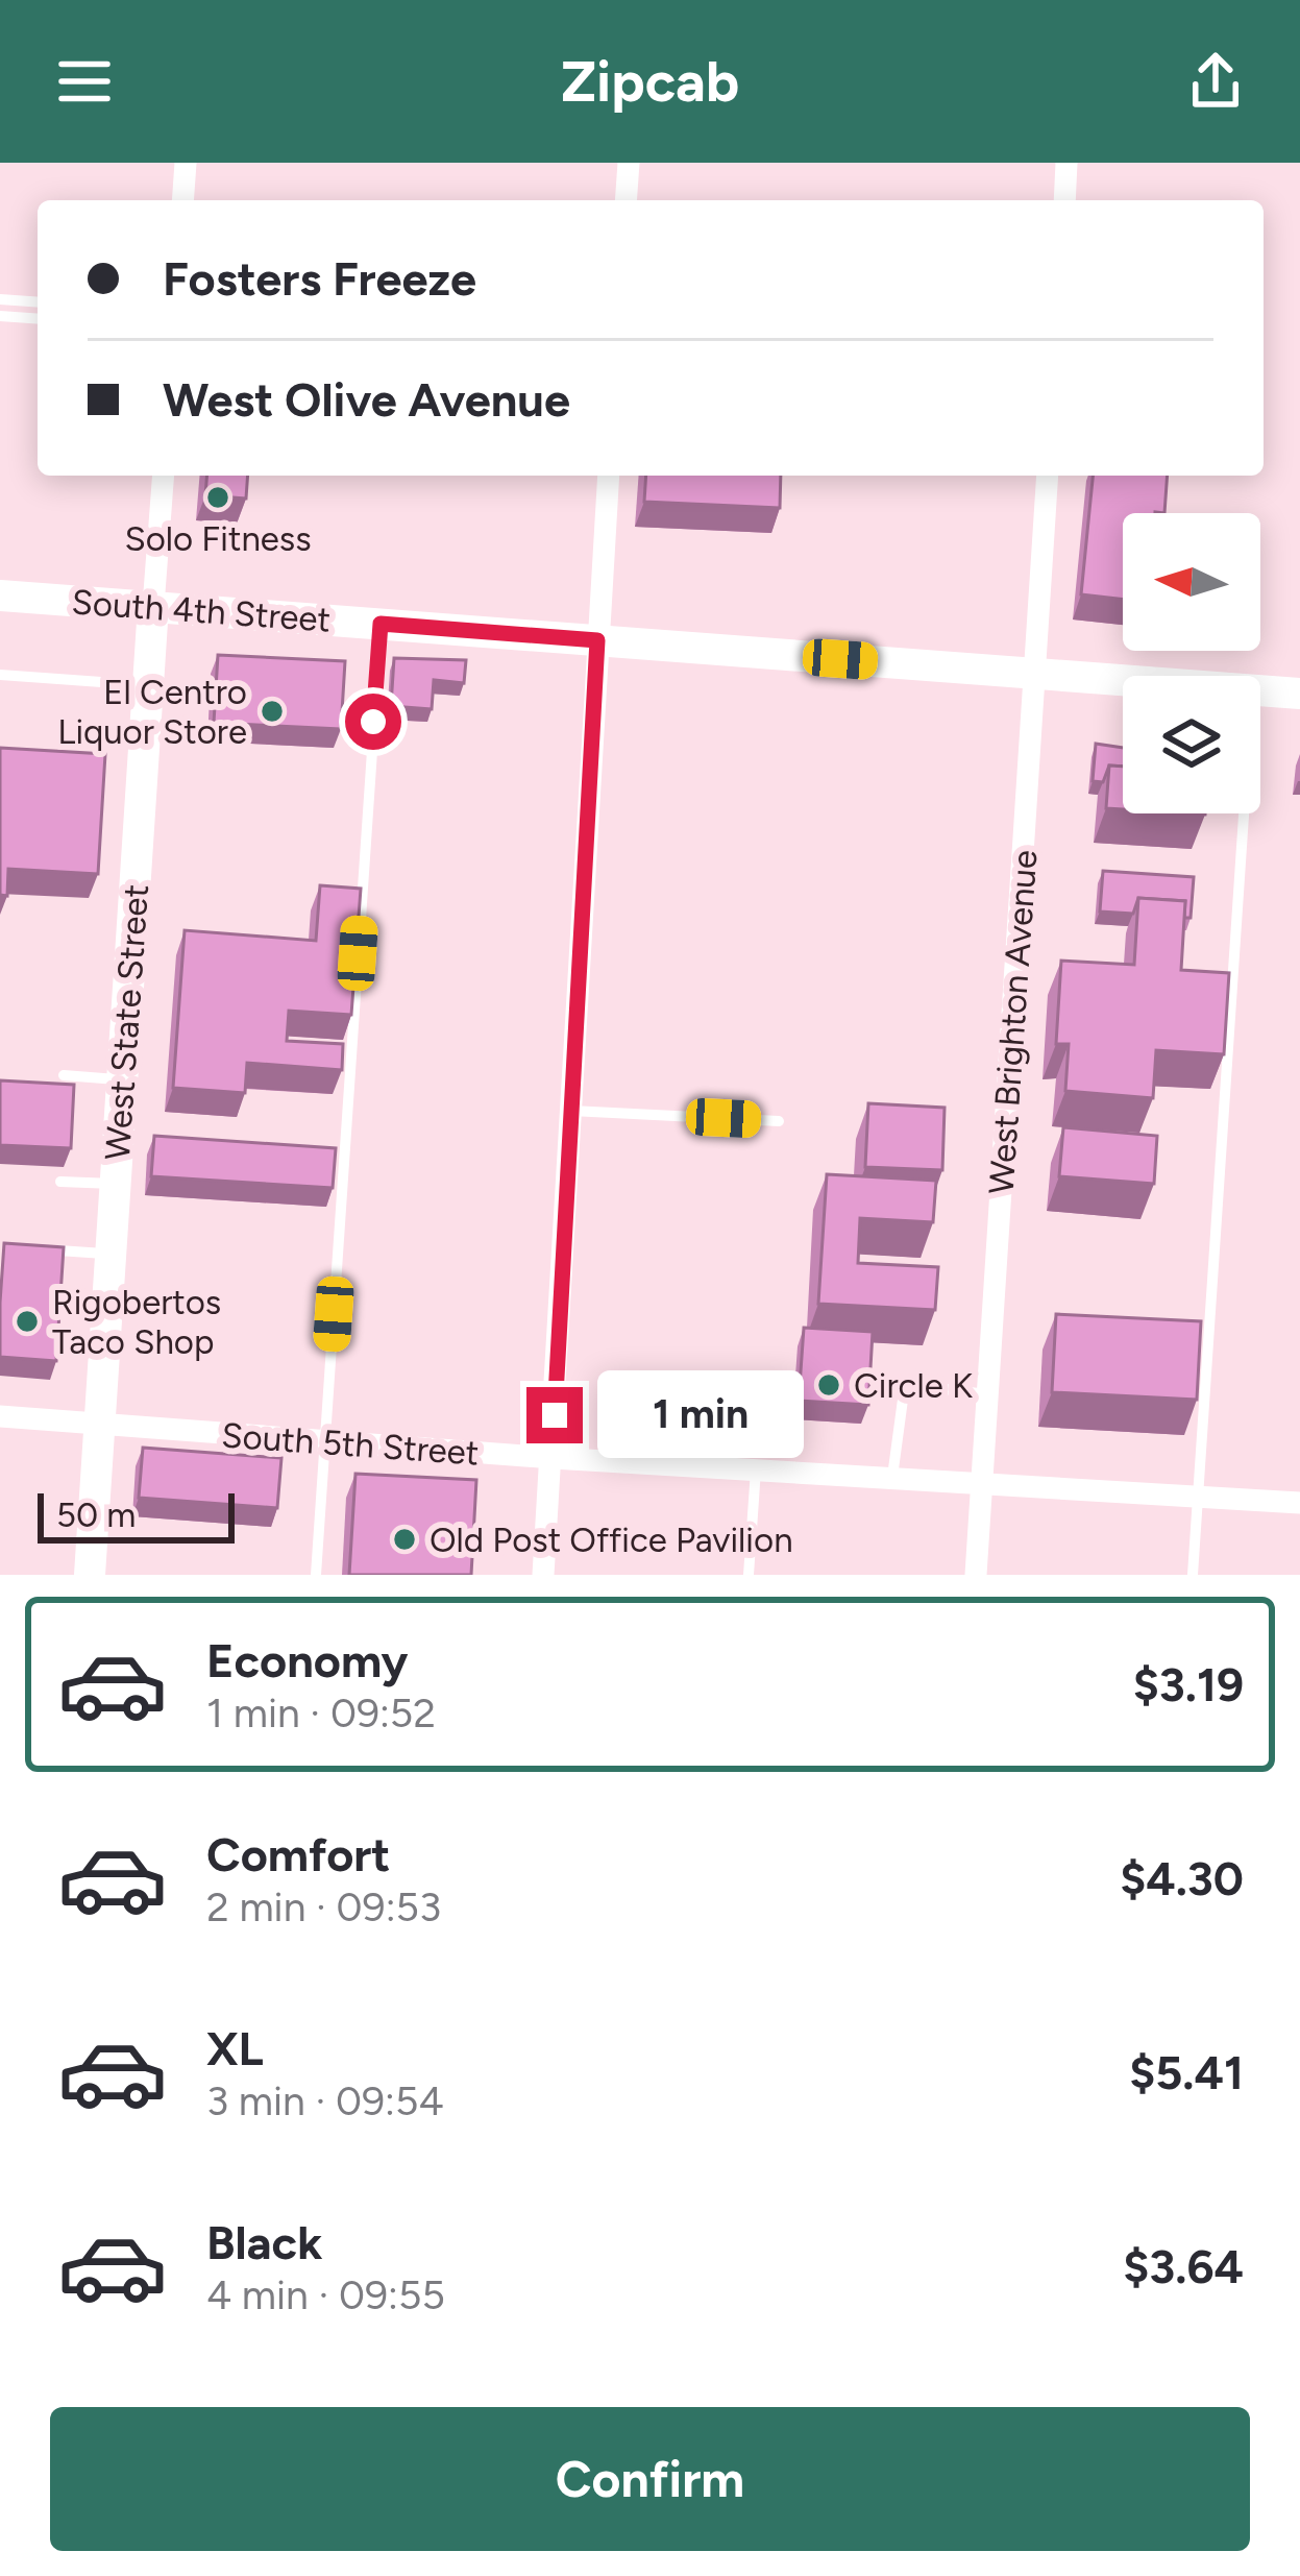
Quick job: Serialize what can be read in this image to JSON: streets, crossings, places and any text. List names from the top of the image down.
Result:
{
  "streets": {
    "main road": ["South 4th Street", "West State Street"],
    "street": ["West Brighton Avenue", "South 5th Street"]
  },
  "crossings": [
    ["South 4th Street", "West State Street"],
    ["South 4th Street", "West Brighton Avenue"],
    ["West State Street", "South 5th Street"],
    ["West Brighton Avenue", "South 5th Street"]
  ],
  "places": [
    "Solo Fitness",
    "El Centro Liquor Store",
    "Rigobertos Taco Shop",
    "Circle K",
    "Old Post Office Pavilion"
  ],
  "scale_bar": "50 m",
  "north": "left",
  "page": {
    "header": "Zipcab",
    "banner": ["Fosters Freeze", "West Olive Avenue"],
    "bubble": "1 min",
    "scale": "50 m",
    "list": [
      {
        "name": "Economy",
        "note": "1 min · 09:52",
        "value": "$3.19"
      },
      {
        "name": "Comfort",
        "note": "2 min · 09:53",
        "value": "$4.30"
      },
      {
        "name": "XL",
        "note": "3 min · 09:54",
        "value": "$5.41"
      },
      {
        "name": "Black",
        "note": "4 min · 09:55",
        "value": "$3.64"
      }
    ],
    "buttons": "Confirm"
  }
}
